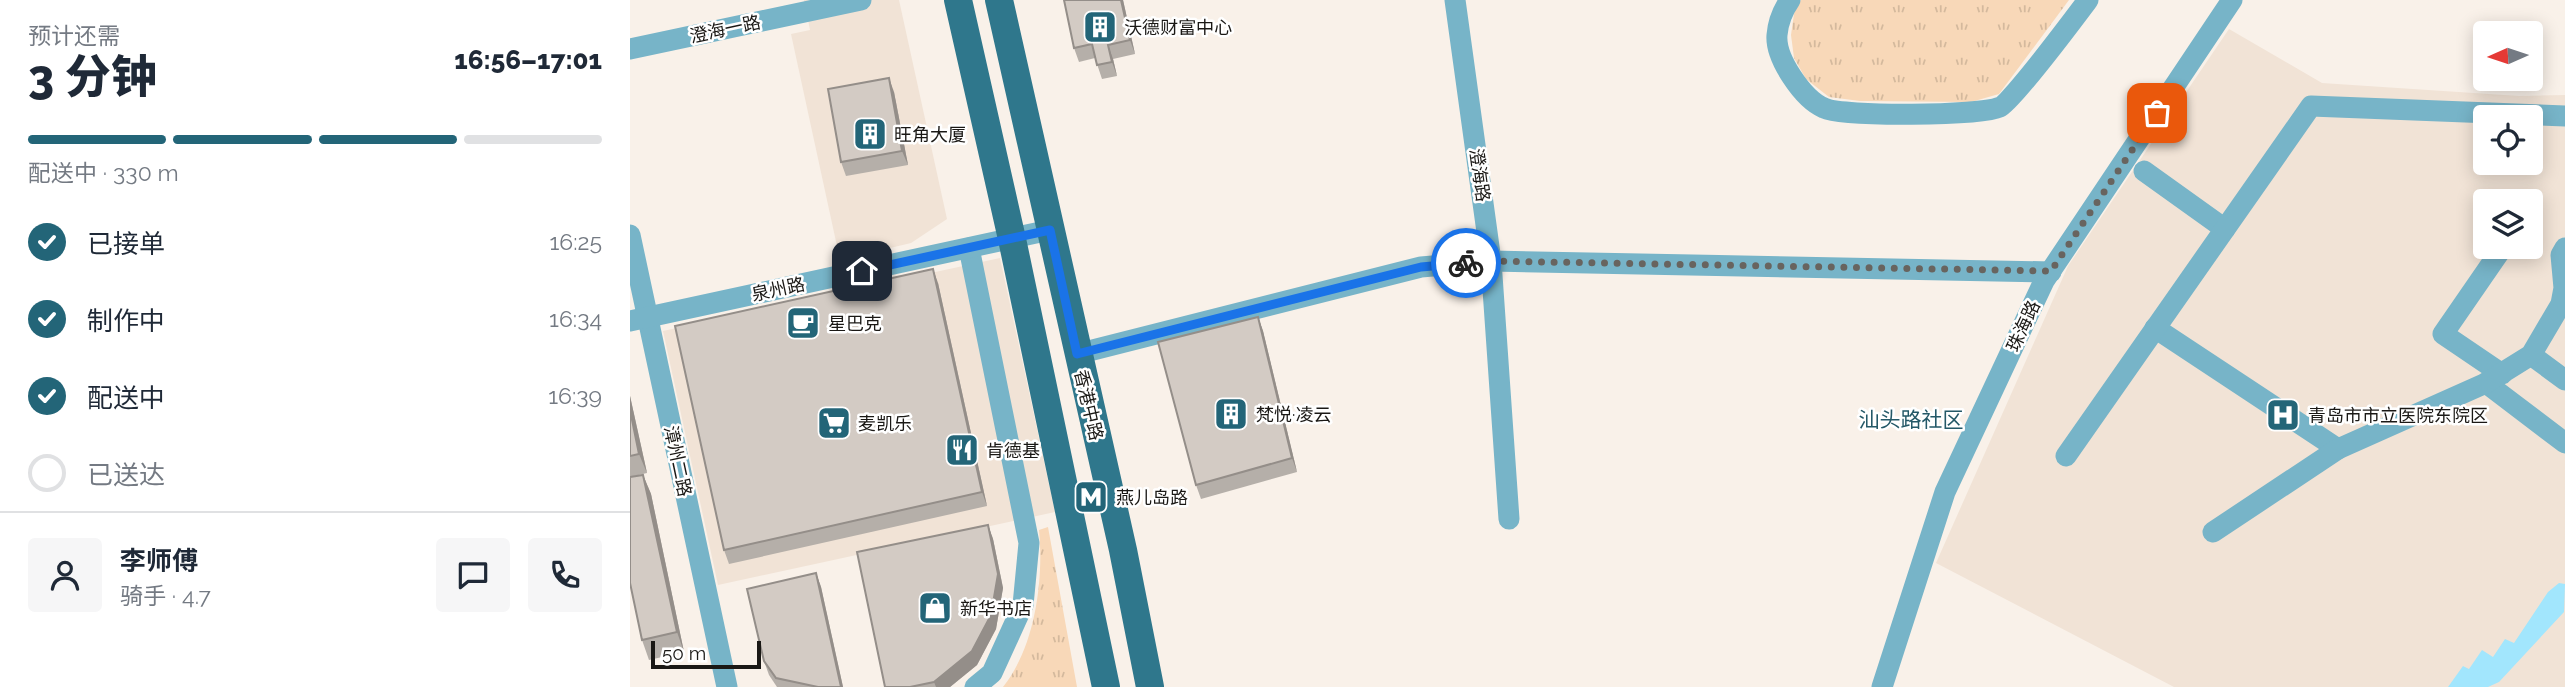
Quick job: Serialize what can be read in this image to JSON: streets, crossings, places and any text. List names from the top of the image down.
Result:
{
  "streets": {
    "main road": ["香港中路"],
    "street": [
      "澄海一路",
      "澄海路",
      "泉州路",
      "珠海路",
      "漳州二路"
    ]
  },
  "crossings": [
    ["泉州路", "香港中路"],
    ["泉州路", "漳州二路"]
  ],
  "districts": ["汕头路社区"],
  "places": {
    "building": ["沃德财富中心", "旺角大厦", "梵悦·凌云"],
    "cafe": ["星巴克"],
    "hospital": ["青岛市市立医院东院区"],
    "supermarket": ["麦凯乐"],
    "restaurant": ["肯德基"],
    "metro station": ["燕儿岛路"],
    "shop": ["新华书店"]
  },
  "scale_bar": "50 m",
  "north": "left",
  "page": {
    "heading": ["3 分钟", "预计还需", "16:56–17:01"],
    "panel": ["李师傅", "骑手 · 4.7"],
    "bar": "配送中 · 330 m",
    "list": [
      ["已接单", "16:25"],
      ["制作中", "16:34"],
      ["配送中", "16:39"],
      "已送达"
    ],
    "scale": "50 m"
  }
}
